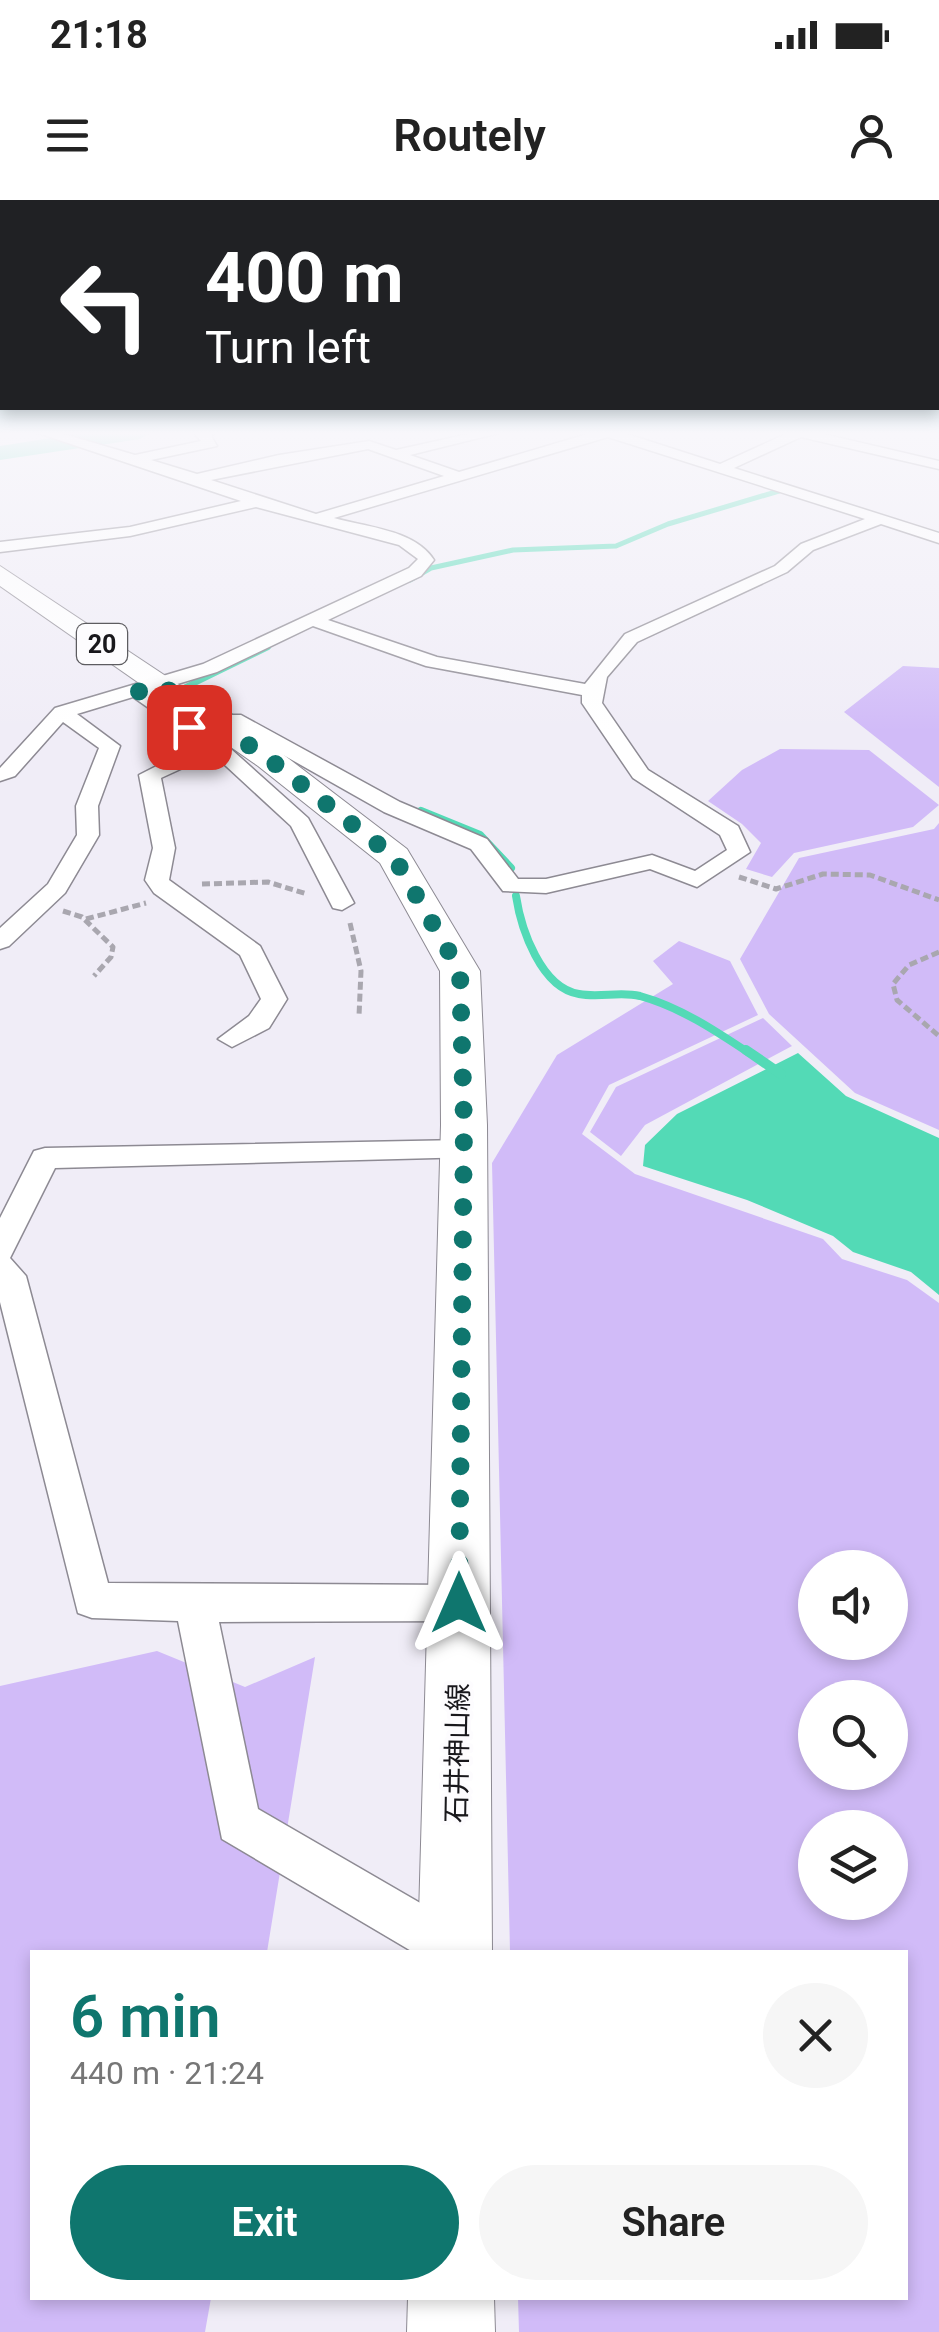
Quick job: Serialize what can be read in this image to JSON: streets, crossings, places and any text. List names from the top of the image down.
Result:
{
  "streets": {
    "main road": ["20", "石井神山線"]
  },
  "page": {
    "status": "21:18",
    "header": "Routely",
    "turn": ["400 m", "Turn left"],
    "heading": ["6 min", "440 m · 21:24"],
    "buttons": ["Exit", "Share"]
  }
}
